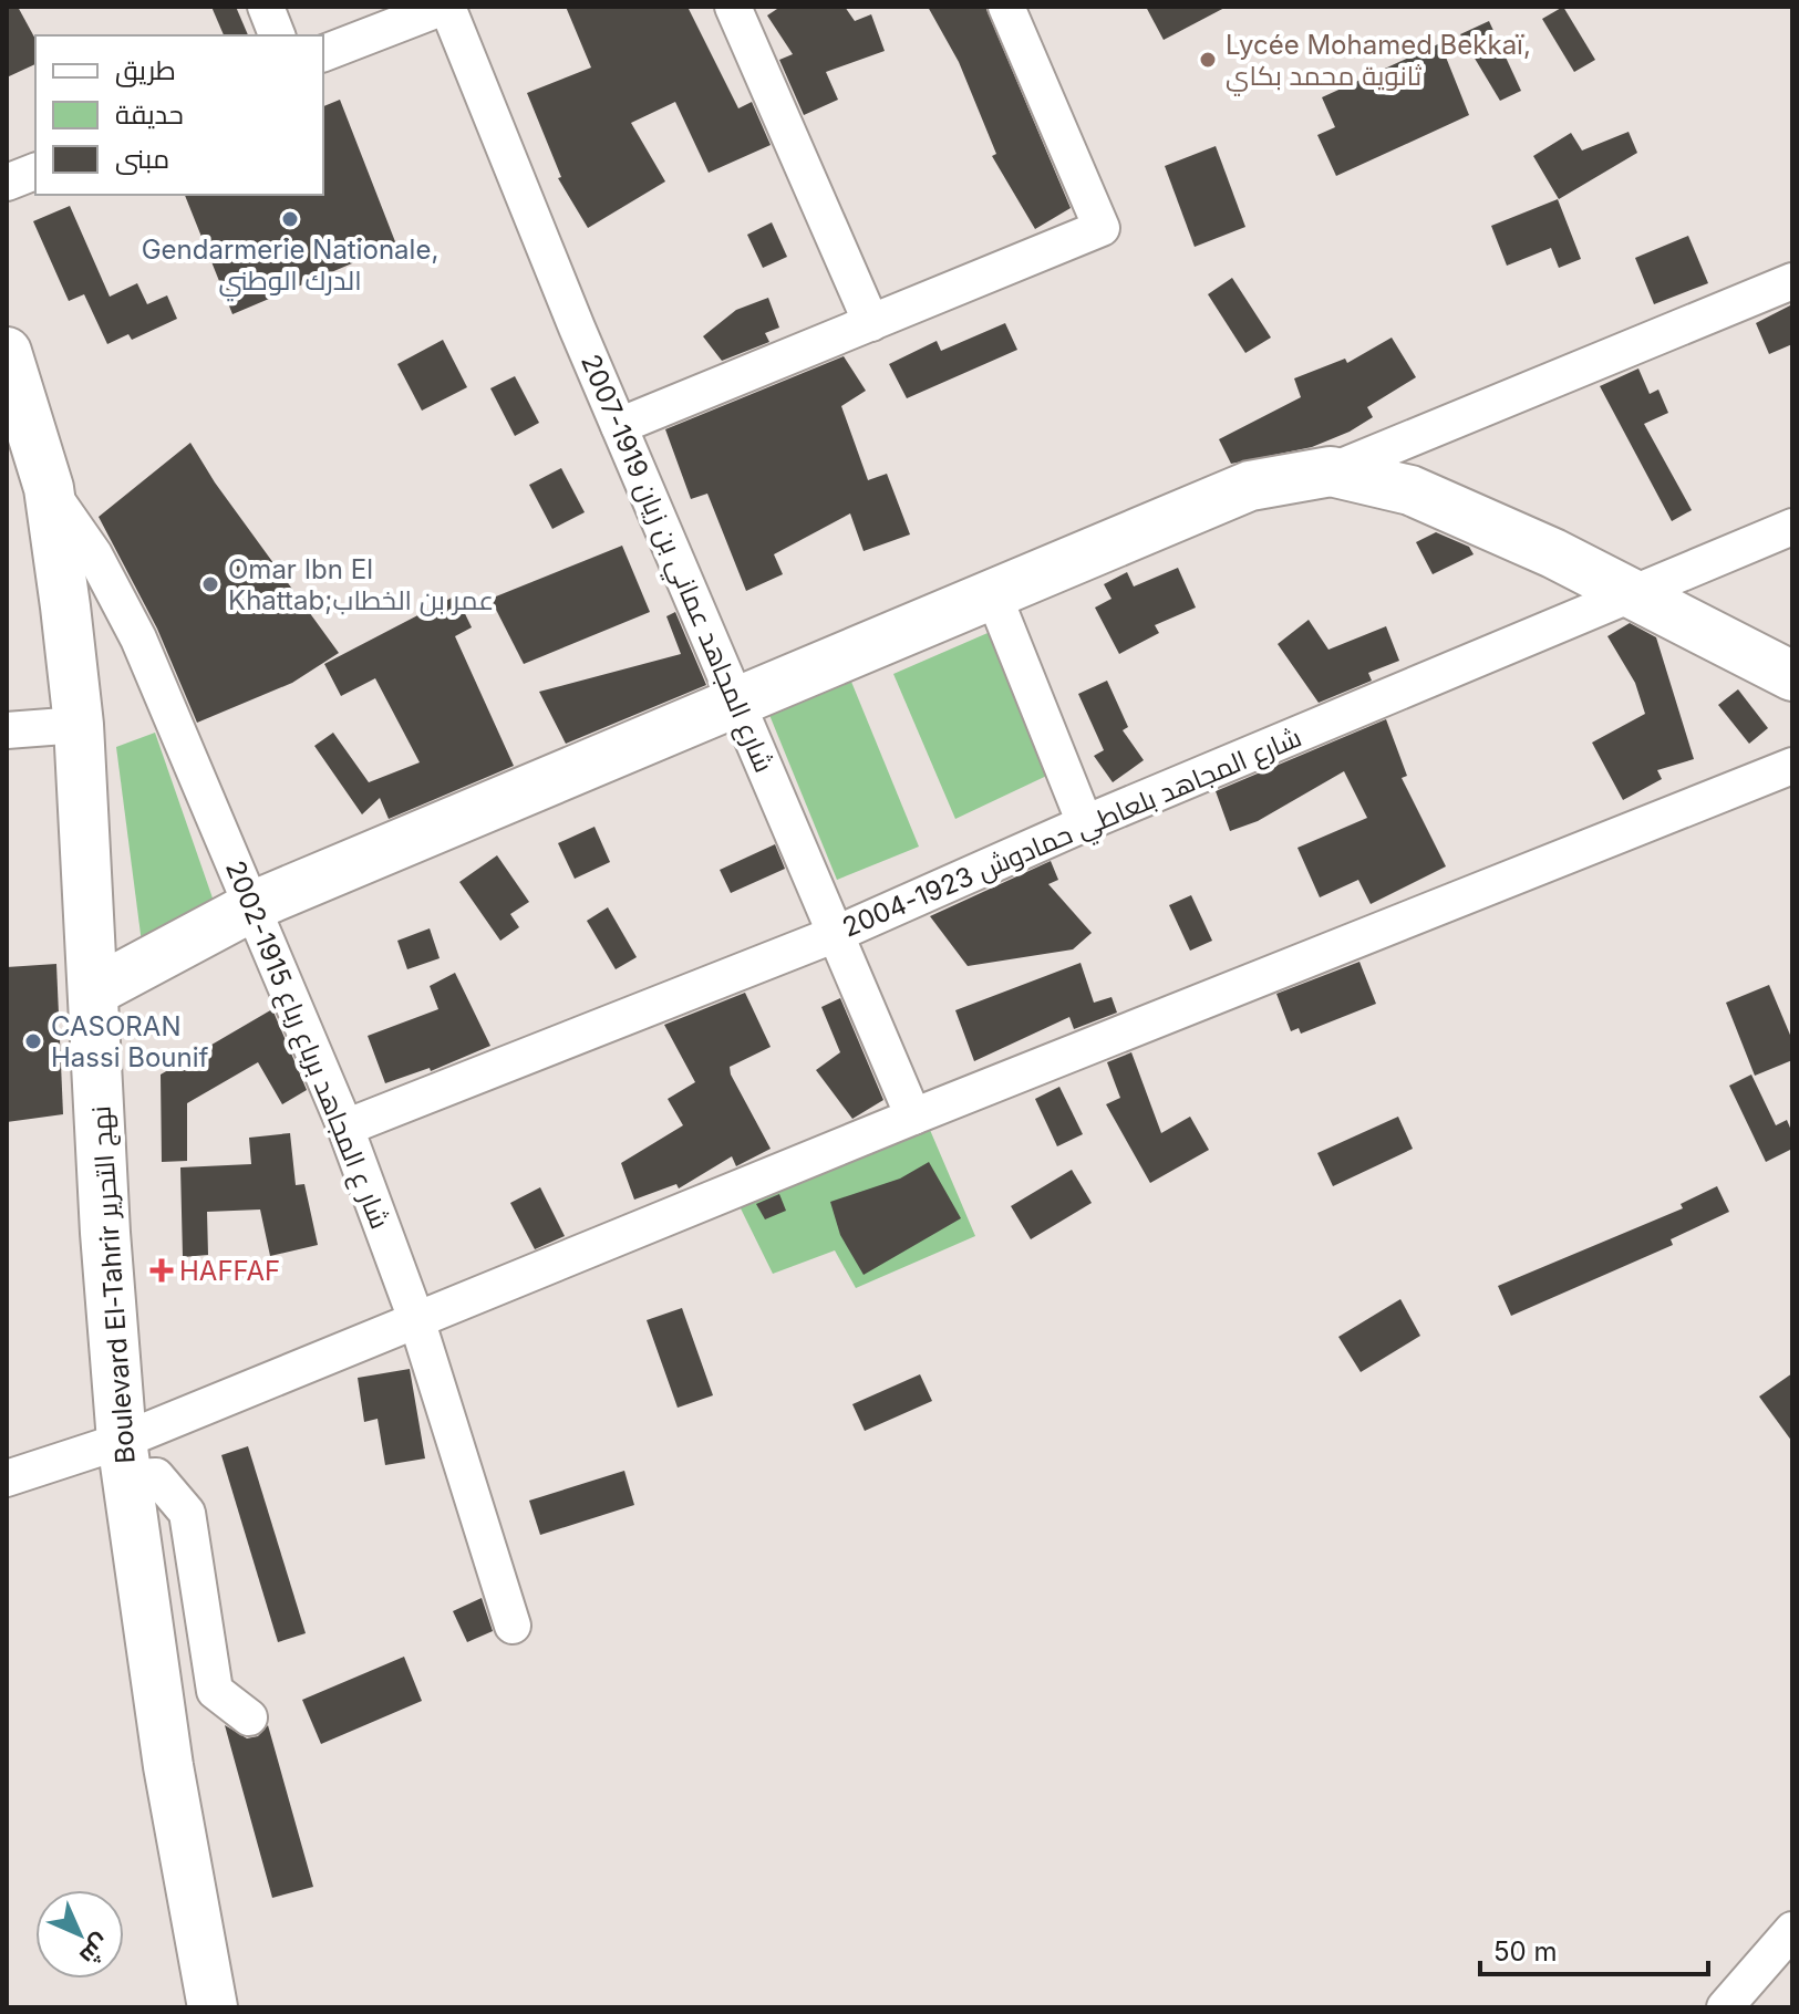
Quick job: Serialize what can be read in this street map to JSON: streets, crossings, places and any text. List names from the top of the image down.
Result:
{
  "streets": {
    "main road": ["Boulevard El-Tahrir نهج التحرير"],
    "street": ["شارع المجاهد عماني بن زيان 1919-2007", "شارع المجاهد بلعاطي حمادوش 1923-2004", "شار ع المجاهد برباع رباع 1915-2002"]
  },
  "crossings": [
    ["شارع المجاهد عماني بن زيان 1919-2007", "شارع المجاهد بلعاطي حمادوش 1923-2004"],
    ["شارع المجاهد بلعاطي حمادوش 1923-2004", "شار ع المجاهد برباع رباع 1915-2002"],
    ["شار ع المجاهد برباع رباع 1915-2002", "Boulevard El-Tahrir نهج التحرير"]
  ],
  "places": {
    "other": [
      "Lycée Mohamed Bekkaï, ثانوية محمد بكاي",
      "Gendarmerie Nationale, الدرك الوطني",
      "Omar Ibn El Khattab;عمر بن الخطاب",
      "CASORAN Hassi Bounif"
    ],
    "health": ["HAFFAF"]
  },
  "legend": ["طريق", "حديقة", "مبنى"],
  "scale_bar": "50 m",
  "north": "bottom right"
}
